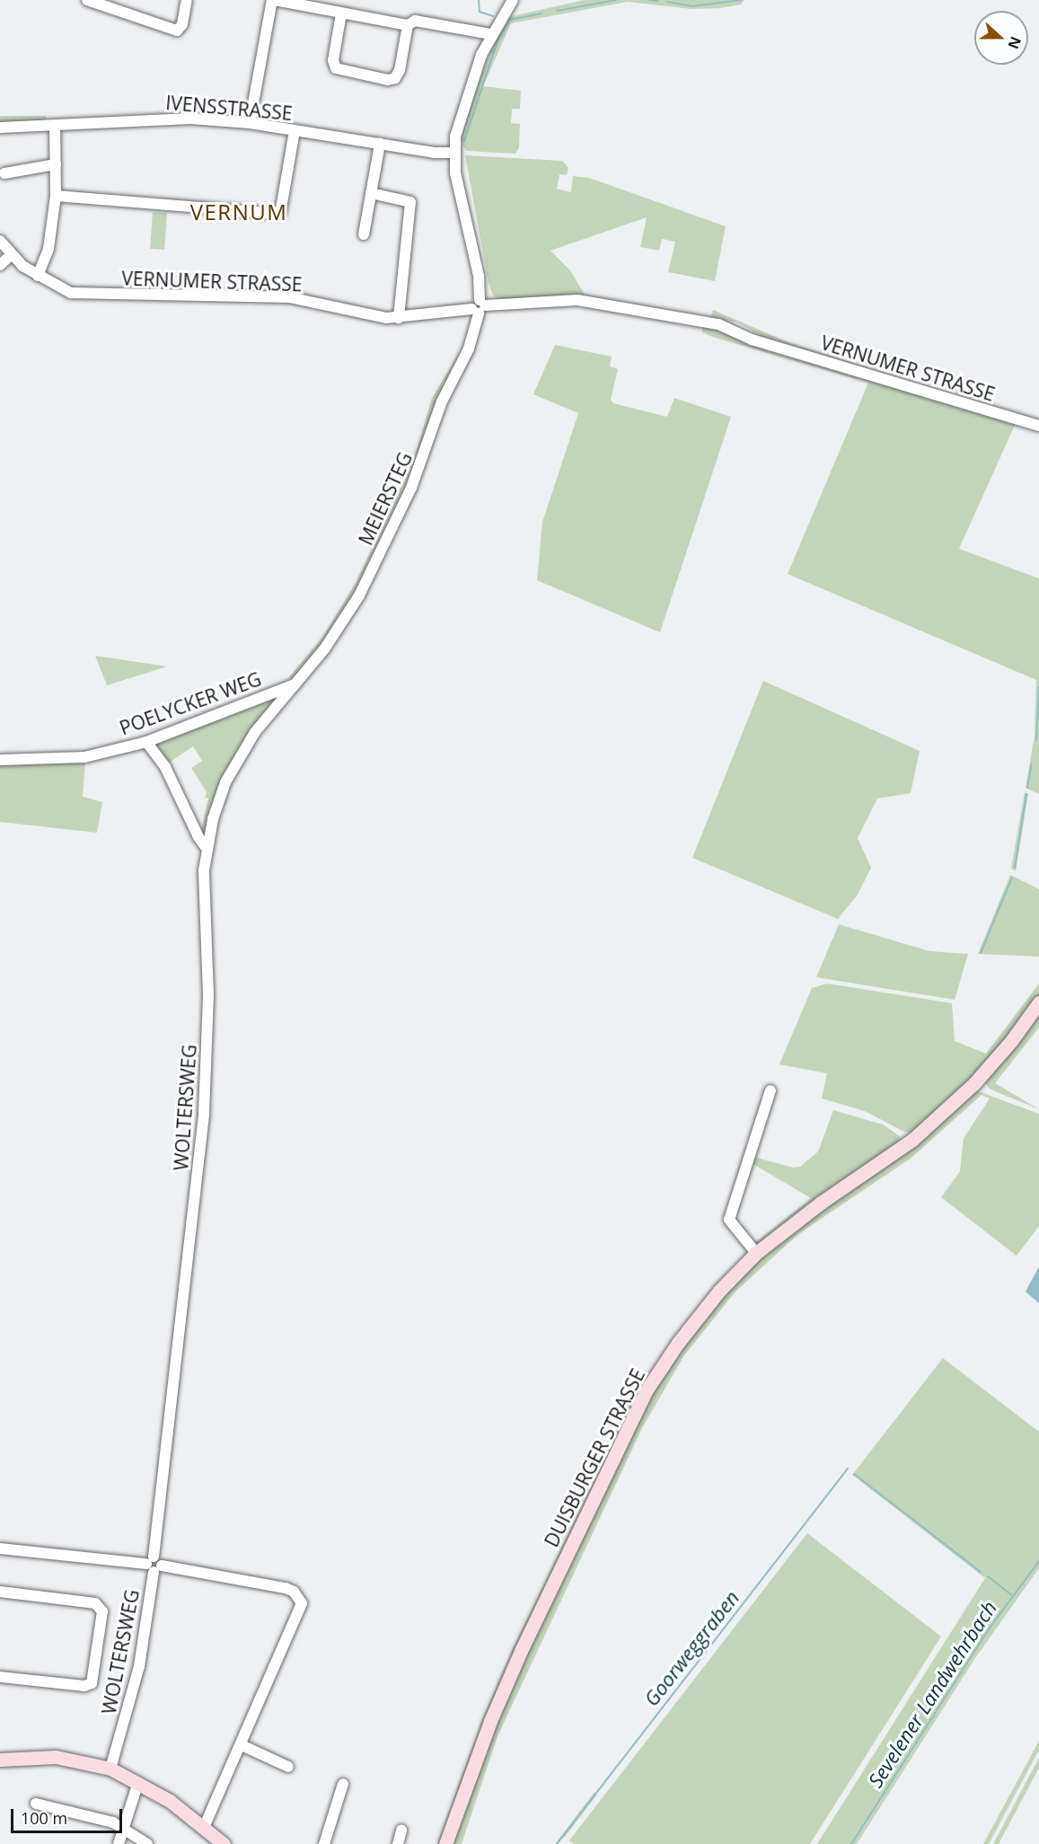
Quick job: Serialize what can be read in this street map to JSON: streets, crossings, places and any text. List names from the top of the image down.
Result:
{
  "streets": {
    "main road": ["DUISBURGER STRASSE"],
    "street": [
      "IVENSSTRASSE",
      "VERNUMER STRASSE",
      "MEIERSTEG",
      "POELYCKER WEG",
      "WOLTERSWEG"
    ]
  },
  "crossings": [
    ["IVENSSTRASSE", "MEIERSTEG"],
    ["VERNUMER STRASSE", "MEIERSTEG"],
    ["MEIERSTEG", "POELYCKER WEG"],
    ["MEIERSTEG", "WOLTERSWEG"],
    ["POELYCKER WEG", "WOLTERSWEG"]
  ],
  "districts": ["VERNUM"],
  "water": ["Goorweggraben", "Sevelener Landwehrbach"],
  "scale_bar": "100 m",
  "north": "right"
}
